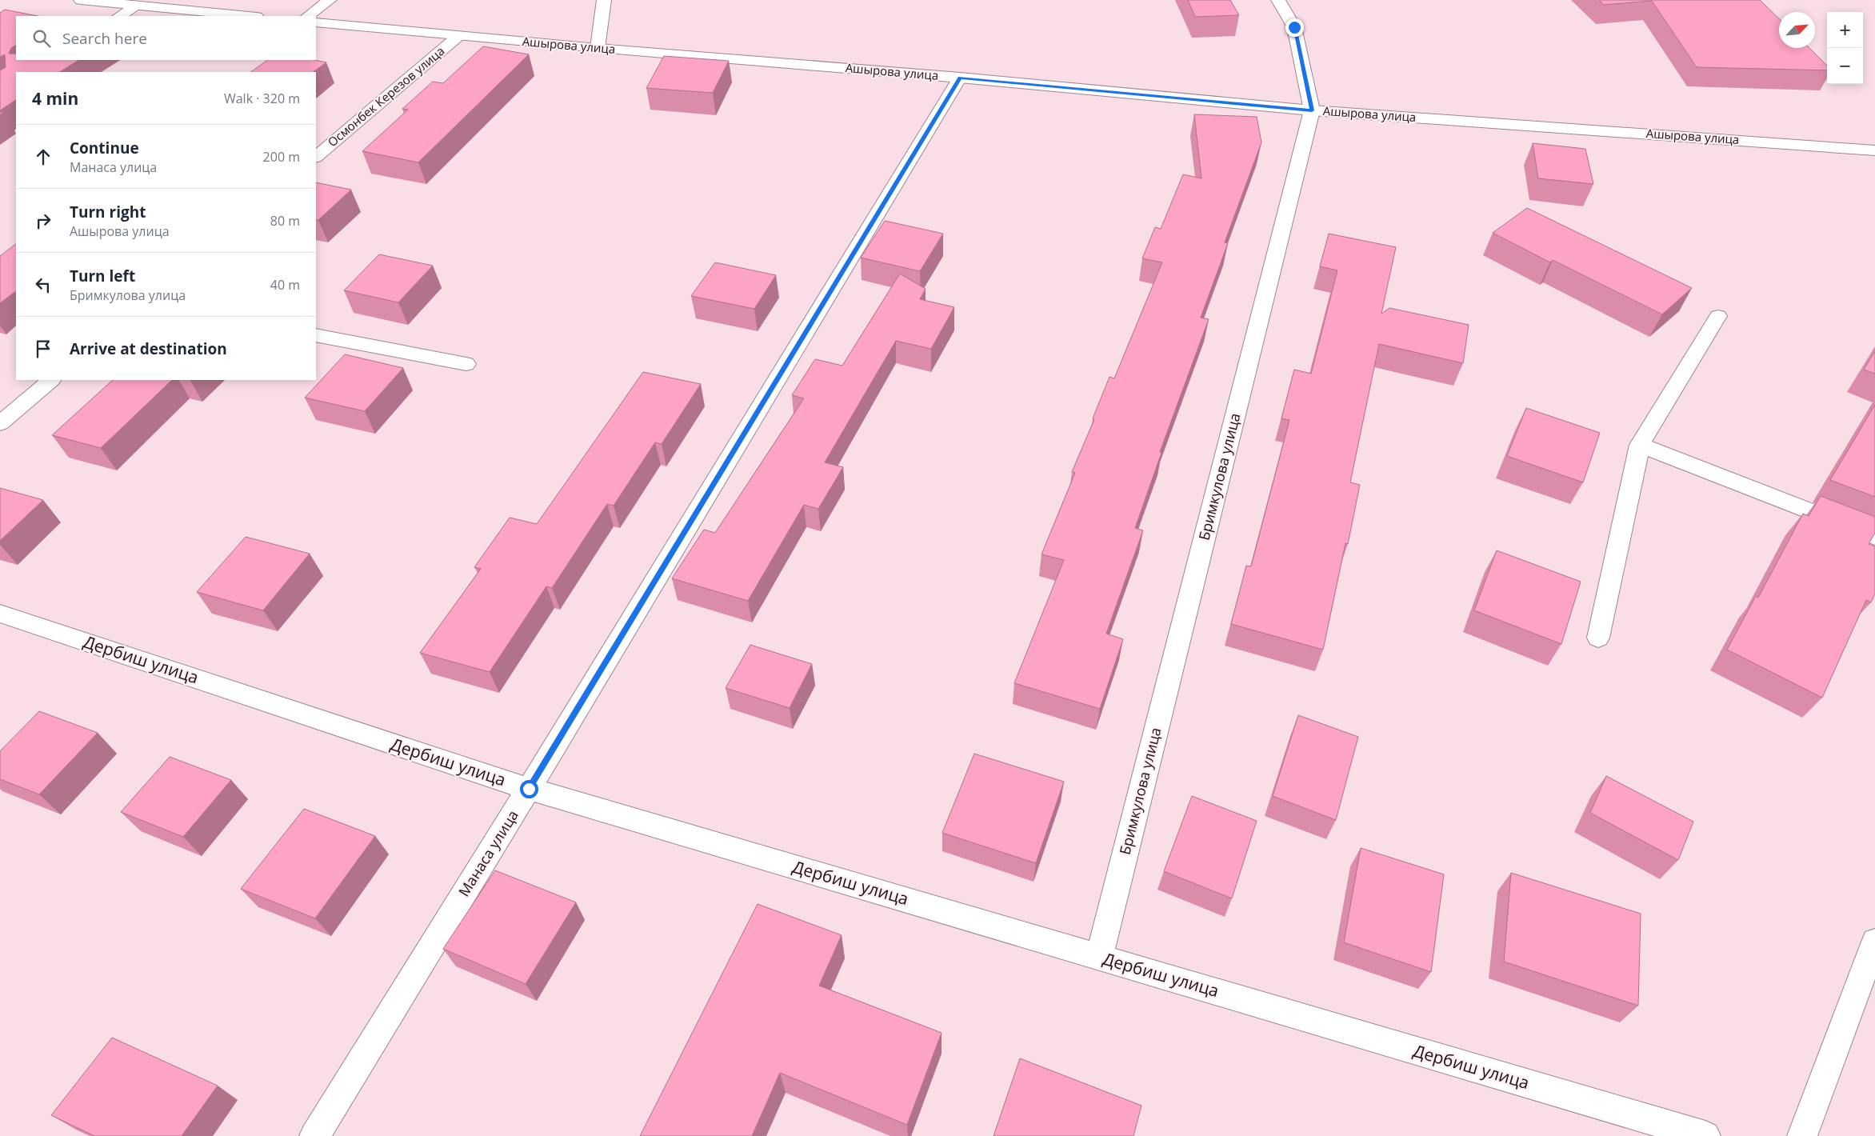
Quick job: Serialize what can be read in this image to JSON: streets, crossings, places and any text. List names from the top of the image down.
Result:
{
  "streets": {
    "street": [
      "Ашырова улица",
      "Осмонбек Керезов улица",
      "Бримкулова улица",
      "Дербиш улица",
      "Манаса улица"
    ]
  },
  "crossings": [
    ["Ашырова улица", "Осмонбек Керезов улица"],
    ["Ашырова улица", "Бримкулова улица"],
    ["Ашырова улица", "Манаса улица"],
    ["Бримкулова улица", "Дербиш улица"],
    ["Дербиш улица", "Манаса улица"]
  ],
  "north": "top right",
  "page": {
    "map_buttons": ["+", "−"],
    "search": "Search here",
    "heading": ["4 min", "Walk · 320 m"],
    "list": [
      ["Continue", "Манаса улица", "200 m"],
      ["Turn right", "Ашырова улица", "80 m"],
      ["Turn left", "Бримкулова улица", "40 m"],
      "Arrive at destination"
    ]
  }
}
